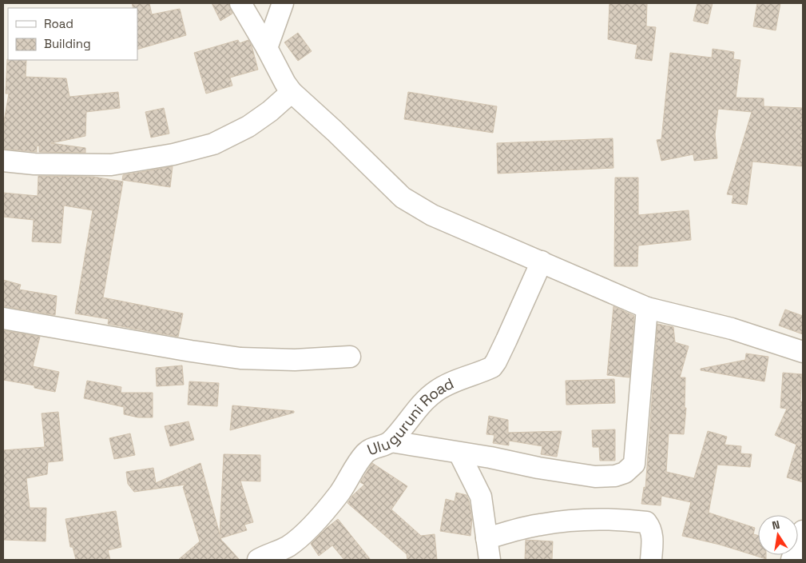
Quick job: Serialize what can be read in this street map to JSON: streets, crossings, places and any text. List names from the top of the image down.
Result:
{
  "streets": {
    "street": ["Uluguruni Road"]
  },
  "legend": ["Road", "Building"],
  "north": "top"
}
